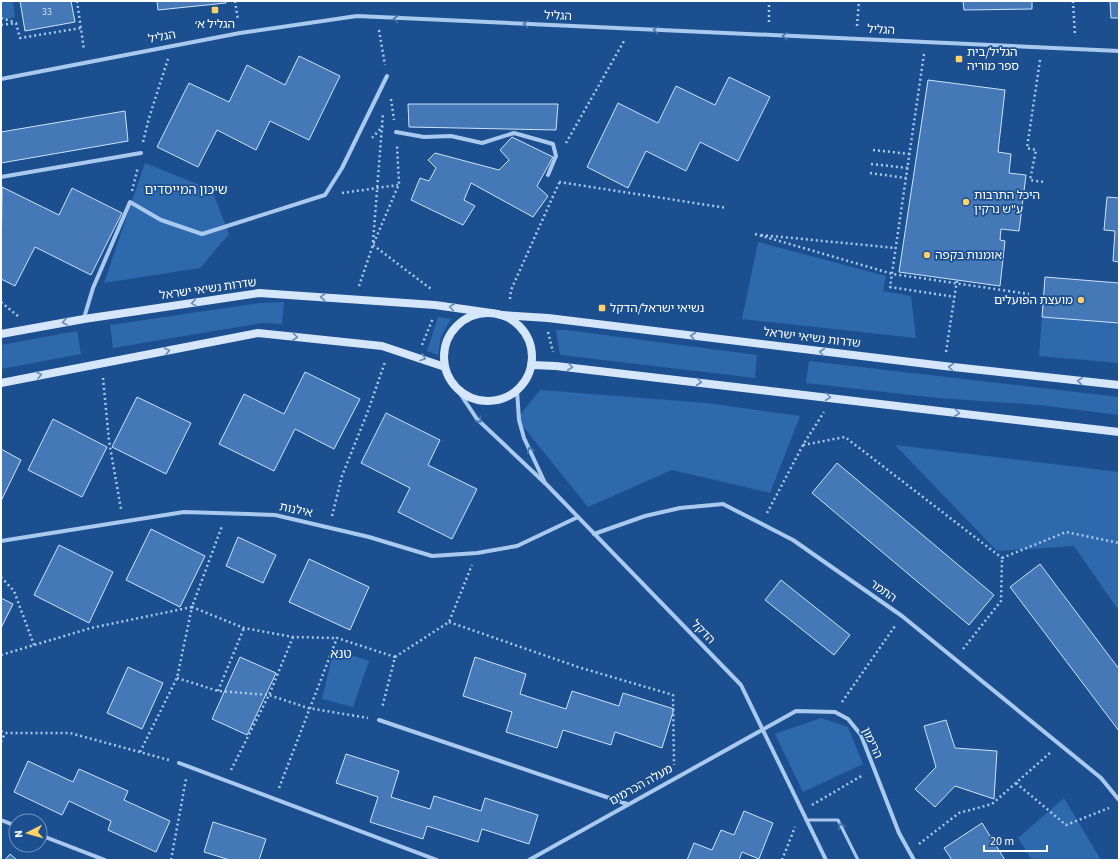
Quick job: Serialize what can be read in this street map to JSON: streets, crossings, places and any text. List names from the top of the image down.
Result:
{
  "streets": {
    "main road": ["שדרות נשיאי ישראל"],
    "street": [
      "הגליל",
      "אילנות",
      "התמר",
      "הדקל",
      "הרימון",
      "מעלה הכרמים"
    ]
  },
  "crossings": [
    ["שדרות נשיאי ישראל", "הדקל"],
    ["אילנות", "הדקל"],
    ["התמר", "הדקל"],
    ["הדקל", "מעלה הכרמים"]
  ],
  "one_way": ["הגליל"],
  "districts": ["שיכון המייסדים", "טנא"],
  "places": {
    "transit": ["הגליל א׳", "הגליל/בית ספר מוריה", "נשיאי ישראל/הדקל"],
    "other": ["היכל התרבות ע\"ש נרקין", "אומנות בקפה", "מועצת הפועלים"]
  },
  "house_numbers": ["33"],
  "scale_bar": "20 m",
  "north": "left"
}
